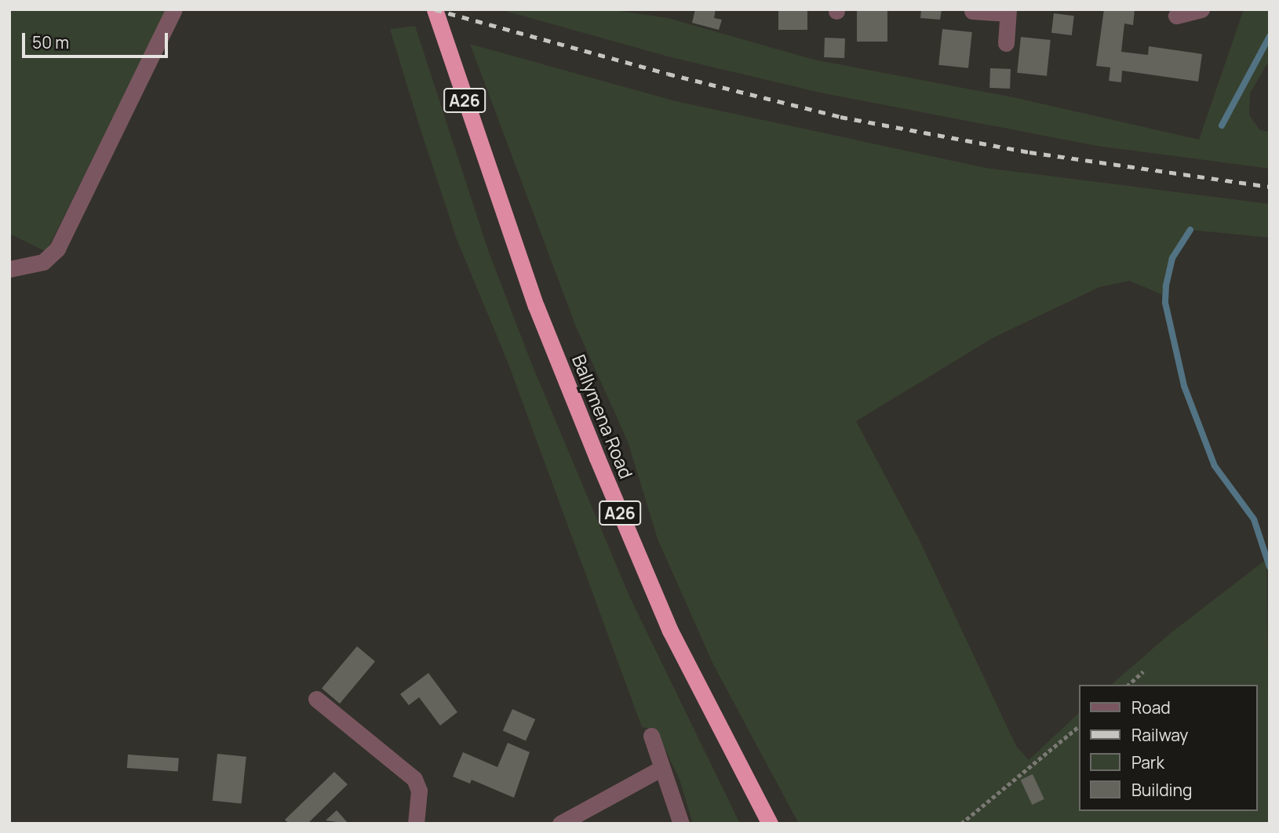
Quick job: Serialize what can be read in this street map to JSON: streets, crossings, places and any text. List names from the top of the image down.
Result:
{
  "streets": {
    "highway": ["A26", "Ballymena Road"]
  },
  "legend": [
    "Road",
    "Railway",
    "Park",
    "Building"
  ],
  "scale_bar": "50 m"
}
